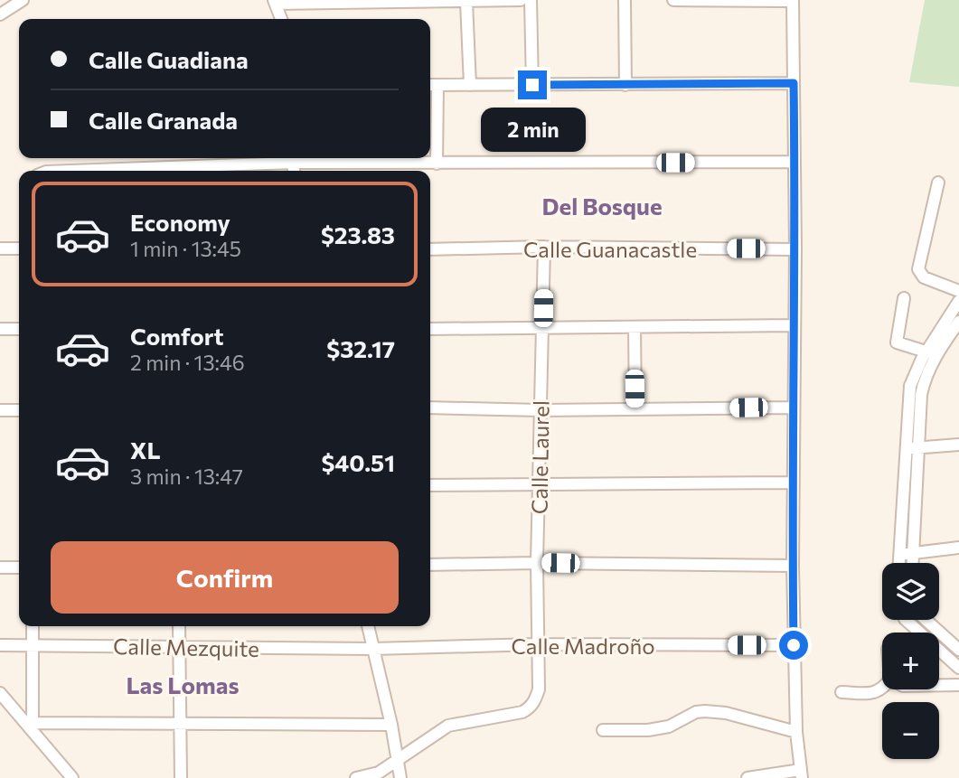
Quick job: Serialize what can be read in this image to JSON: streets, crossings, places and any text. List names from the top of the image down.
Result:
{
  "streets": {
    "street": [
      "Calle Guanacastle",
      "Calle Laurel",
      "Calle Madroño",
      "Calle Mezquite"
    ]
  },
  "crossings": [
    ["Calle Guanacastle", "Calle Laurel"],
    ["Calle Laurel", "Calle Madroño"],
    ["Calle Madroño", "Calle Mezquite"]
  ],
  "districts": ["Del Bosque", "Las Lomas"],
  "page": {
    "banner": ["Calle Guadiana", "Calle Granada"],
    "bubble": "2 min",
    "list": [
      {
        "name": "Economy",
        "note": "1 min · 13:45",
        "value": "$23.83"
      },
      {
        "name": "Comfort",
        "note": "2 min · 13:46",
        "value": "$32.17"
      },
      {
        "name": "XL",
        "note": "3 min · 13:47",
        "value": "$40.51"
      }
    ],
    "buttons": "Confirm",
    "map_buttons": ["+", "−"]
  }
}
